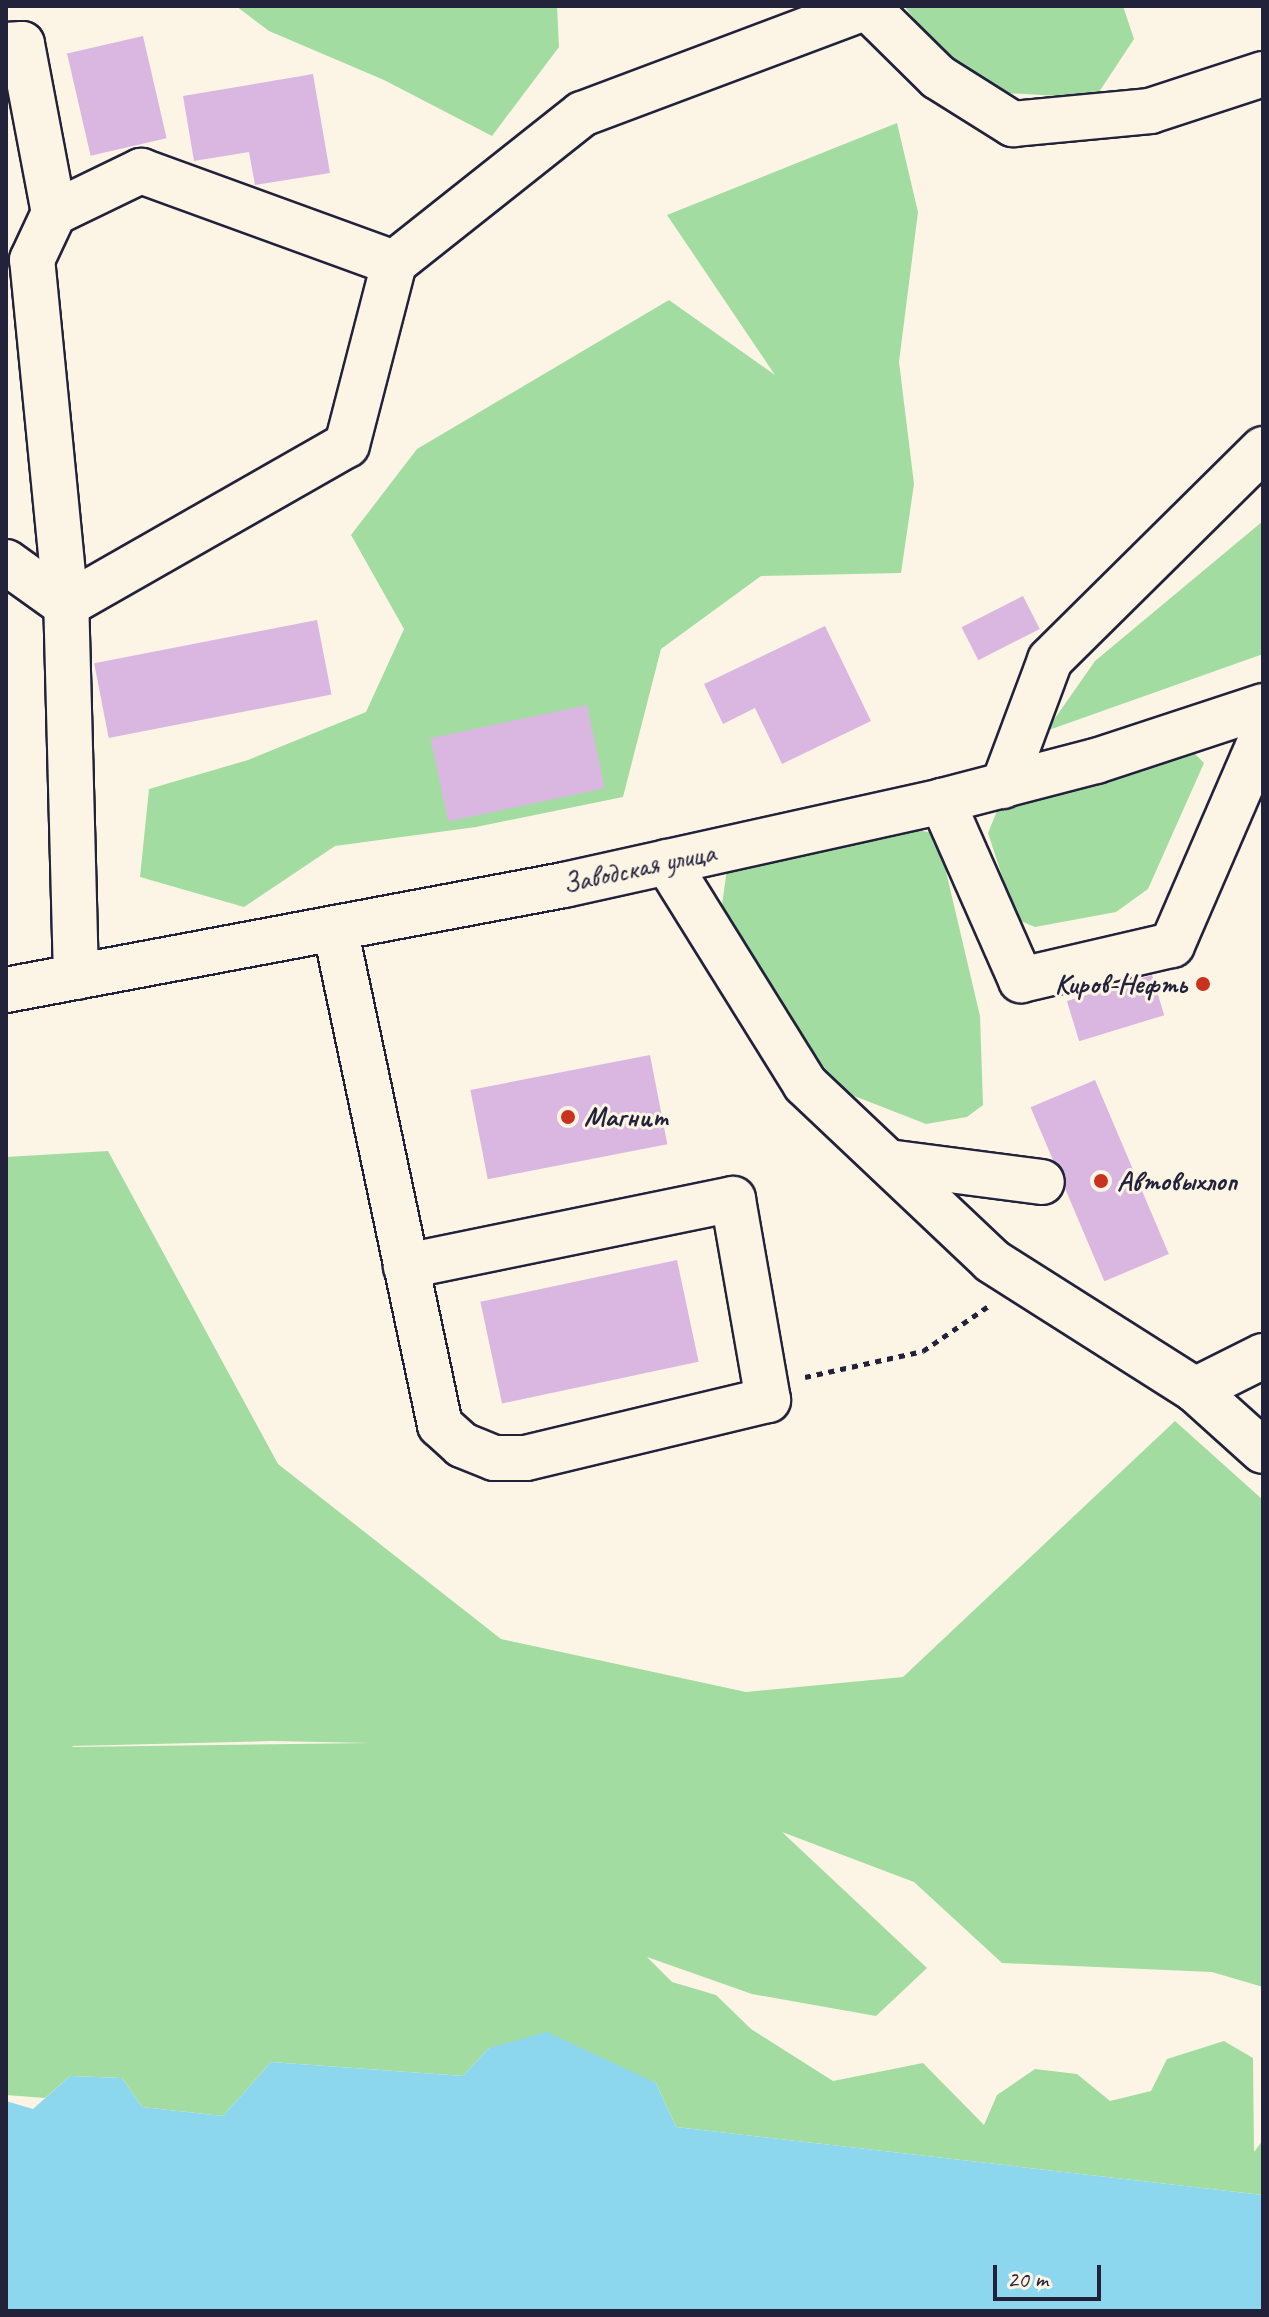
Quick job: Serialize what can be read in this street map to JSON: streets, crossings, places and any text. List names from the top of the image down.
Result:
{
  "streets": {
    "street": ["Заводская улица"]
  },
  "places": ["Киров-Нефть", "Магнит", "Автовыхлоп"],
  "scale_bar": "20 m"
}
